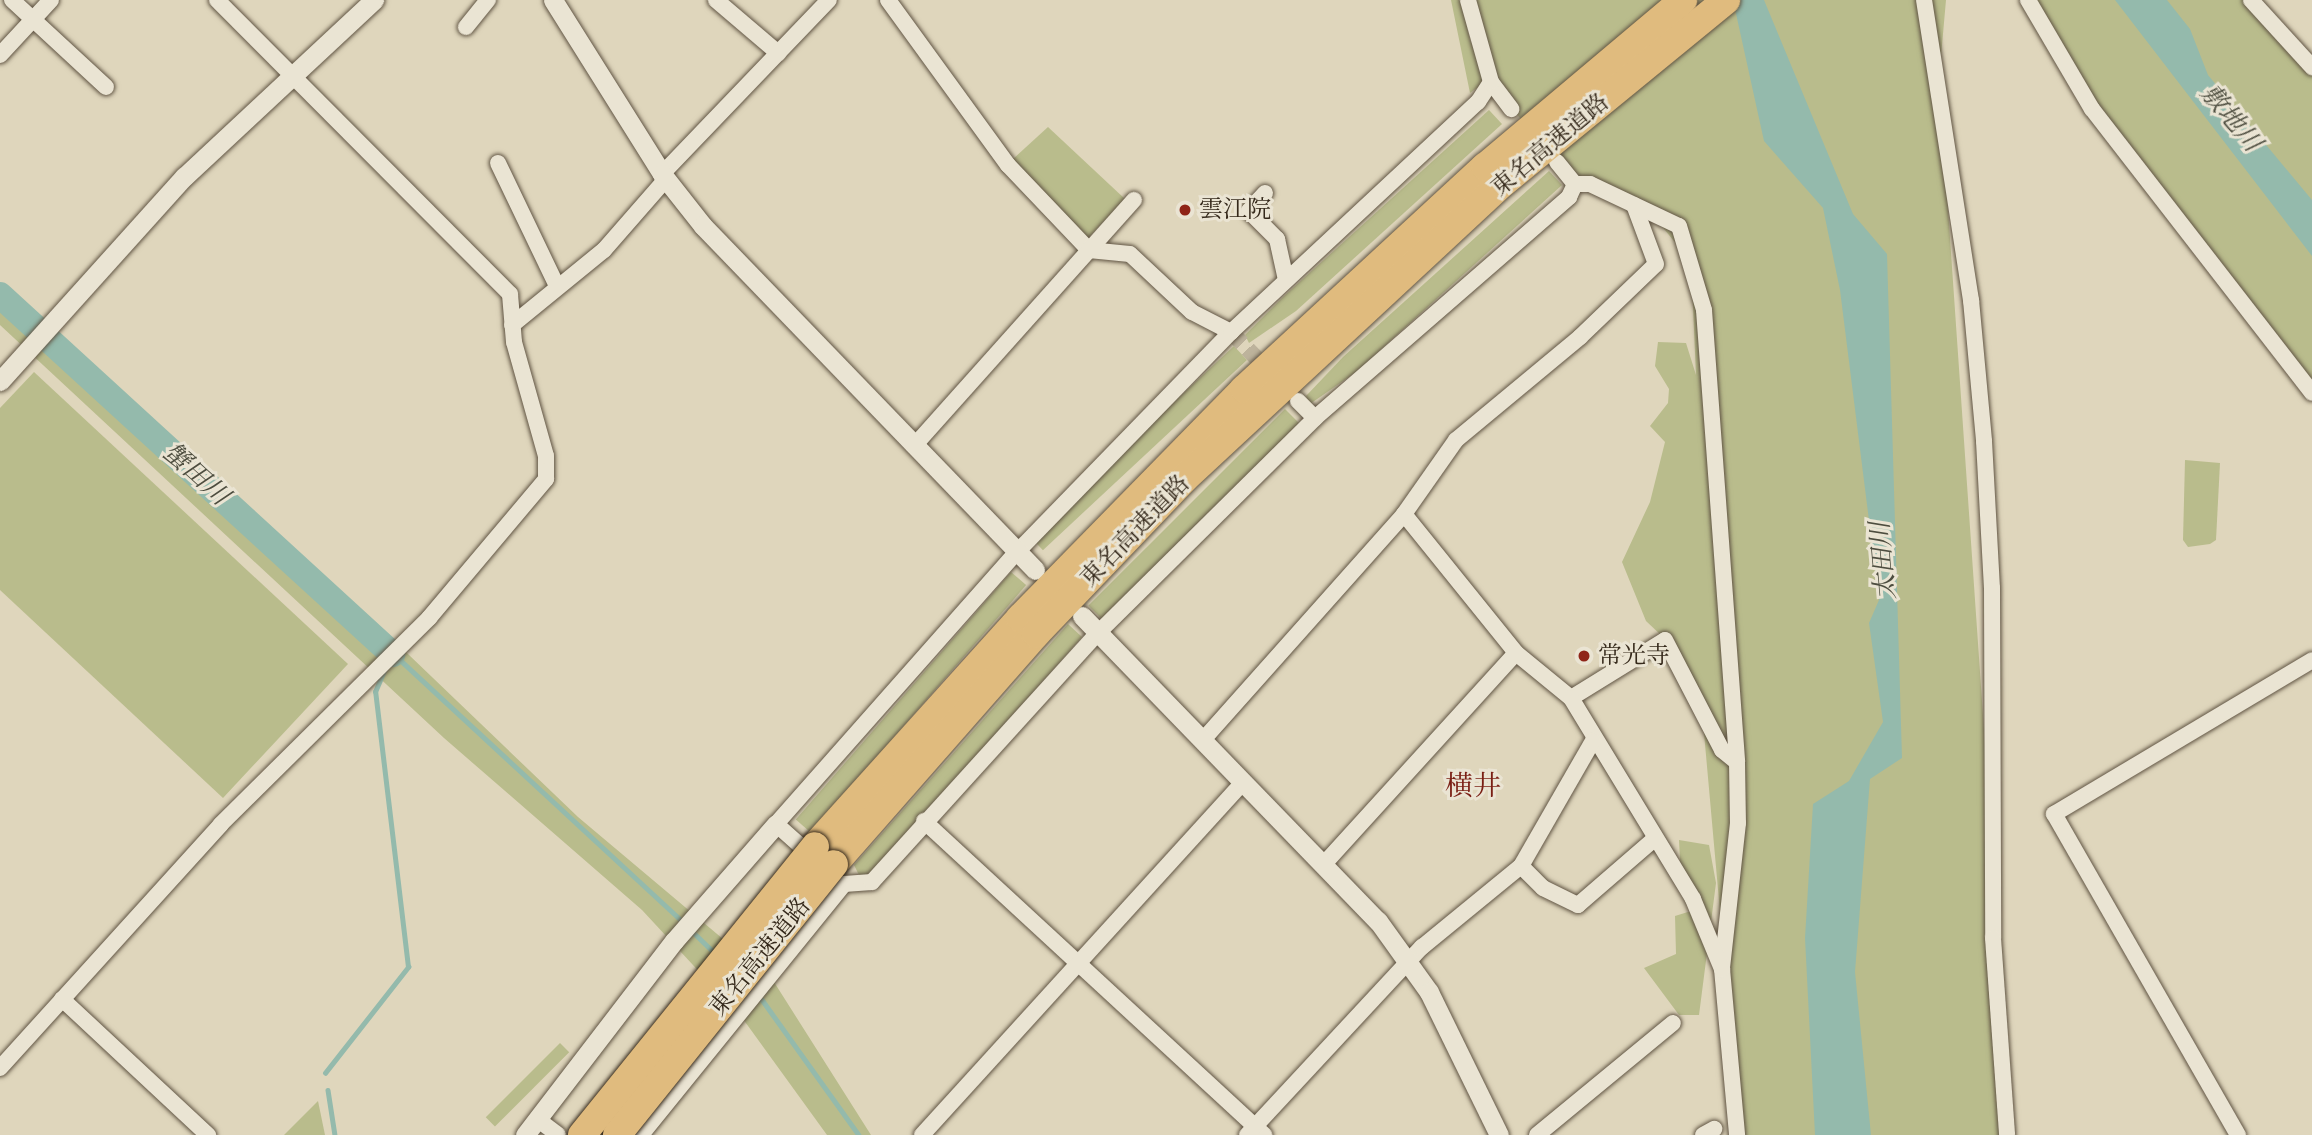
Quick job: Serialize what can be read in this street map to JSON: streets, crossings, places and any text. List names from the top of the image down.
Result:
{
  "streets": {
    "highway": ["東名高速道路"]
  },
  "districts": ["横井"],
  "water": ["敷地川", "蟹田川", "太田川"],
  "places": ["雲江院", "常光寺"]
}
